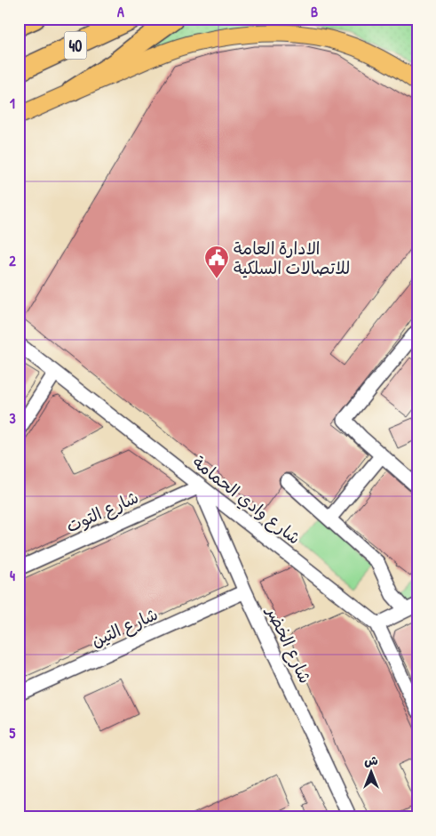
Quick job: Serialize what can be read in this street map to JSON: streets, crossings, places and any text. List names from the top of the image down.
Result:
{
  "streets": {
    "highway": ["40"],
    "street": [
      "شارع وادي الحمامة",
      "شارع التوت",
      "شارع التين",
      "شارع الخضر"
    ]
  },
  "crossings": [
    ["شارع وادي الحمامة", "شارع التوت"],
    ["شارع وادي الحمامة", "شارع الخضر"],
    ["شارع التوت", "شارع الخضر"],
    ["شارع التين", "شارع الخضر"]
  ],
  "places": {
    "public building": ["الادارة العامة للاتصالات السلكية"]
  },
  "north": "top",
  "grid": {
    "columns": ["A", "B"],
    "rows": [
      "1",
      "2",
      "3",
      "4",
      "5"
    ]
  }
}
